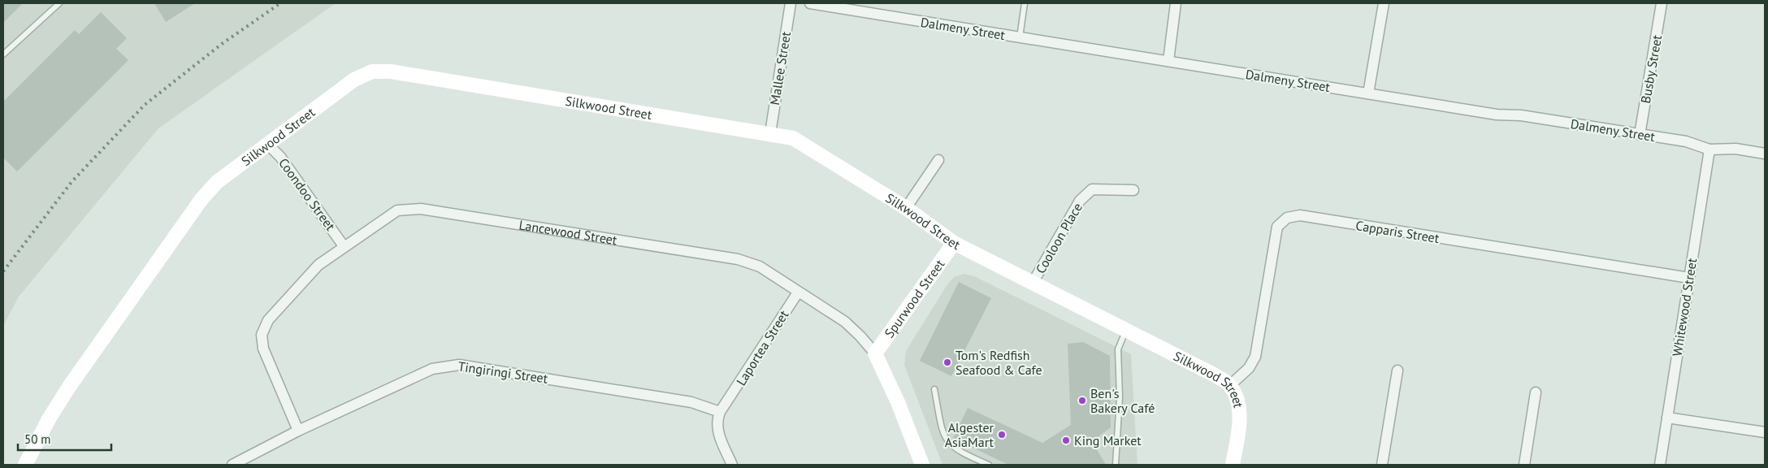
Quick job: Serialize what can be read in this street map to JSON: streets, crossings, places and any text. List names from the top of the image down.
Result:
{
  "streets": {
    "street": [
      "Dalmeny Street",
      "Mallee Street",
      "Busby Street",
      "Silkwood Street",
      "Coondoo Street",
      "Capparis Street",
      "Lancewood Street",
      "Cooloon Place",
      "Spurwood Street",
      "Whitewood Street",
      "Laportea Street",
      "Tingiringi Street"
    ]
  },
  "crossings": [
    ["Dalmeny Street", "Busby Street"],
    ["Dalmeny Street", "Whitewood Street"],
    ["Mallee Street", "Silkwood Street"],
    ["Silkwood Street", "Coondoo Street"],
    ["Silkwood Street", "Capparis Street"],
    ["Silkwood Street", "Cooloon Place"],
    ["Silkwood Street", "Spurwood Street"],
    ["Coondoo Street", "Lancewood Street"],
    ["Capparis Street", "Whitewood Street"],
    ["Lancewood Street", "Spurwood Street"],
    ["Lancewood Street", "Laportea Street"],
    ["Lancewood Street", "Tingiringi Street"],
    ["Laportea Street", "Tingiringi Street"]
  ],
  "places": [
    "Tom's Redfish Seafood & Cafe",
    "Ben's Bakery Café",
    "Algester AsiaMart",
    "King Market"
  ],
  "scale_bar": "50 m"
}
